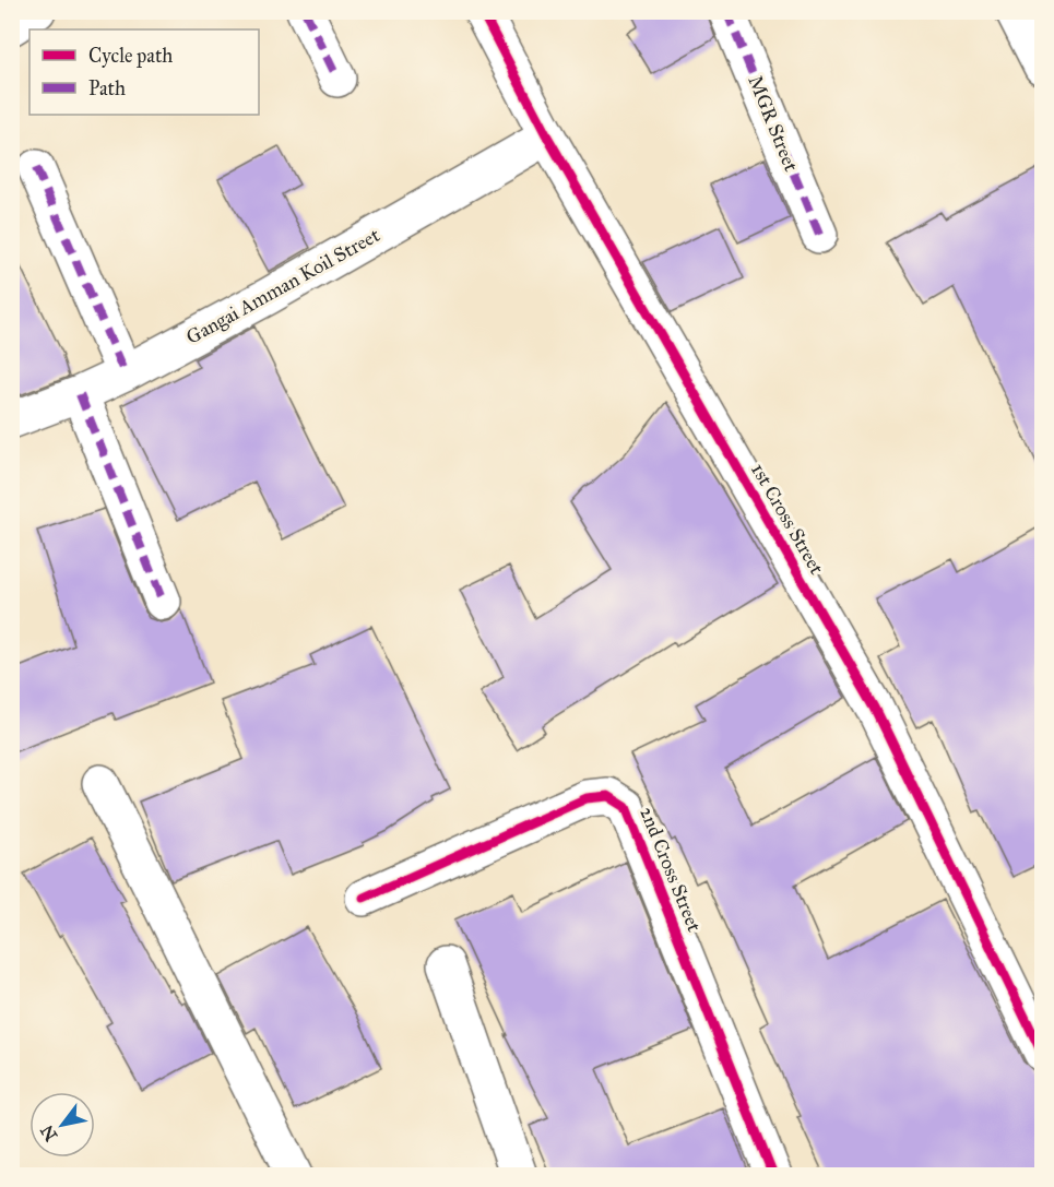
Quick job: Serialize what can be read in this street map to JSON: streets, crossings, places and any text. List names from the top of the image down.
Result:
{
  "streets": {
    "street": [
      "MGR Street",
      "Gangai Amman Koil Street",
      "1st Cross Street",
      "2nd Cross Street"
    ]
  },
  "crossings": [
    ["Gangai Amman Koil Street", "1st Cross Street"]
  ],
  "legend": ["Cycle path", "Path"],
  "north": "bottom left"
}
